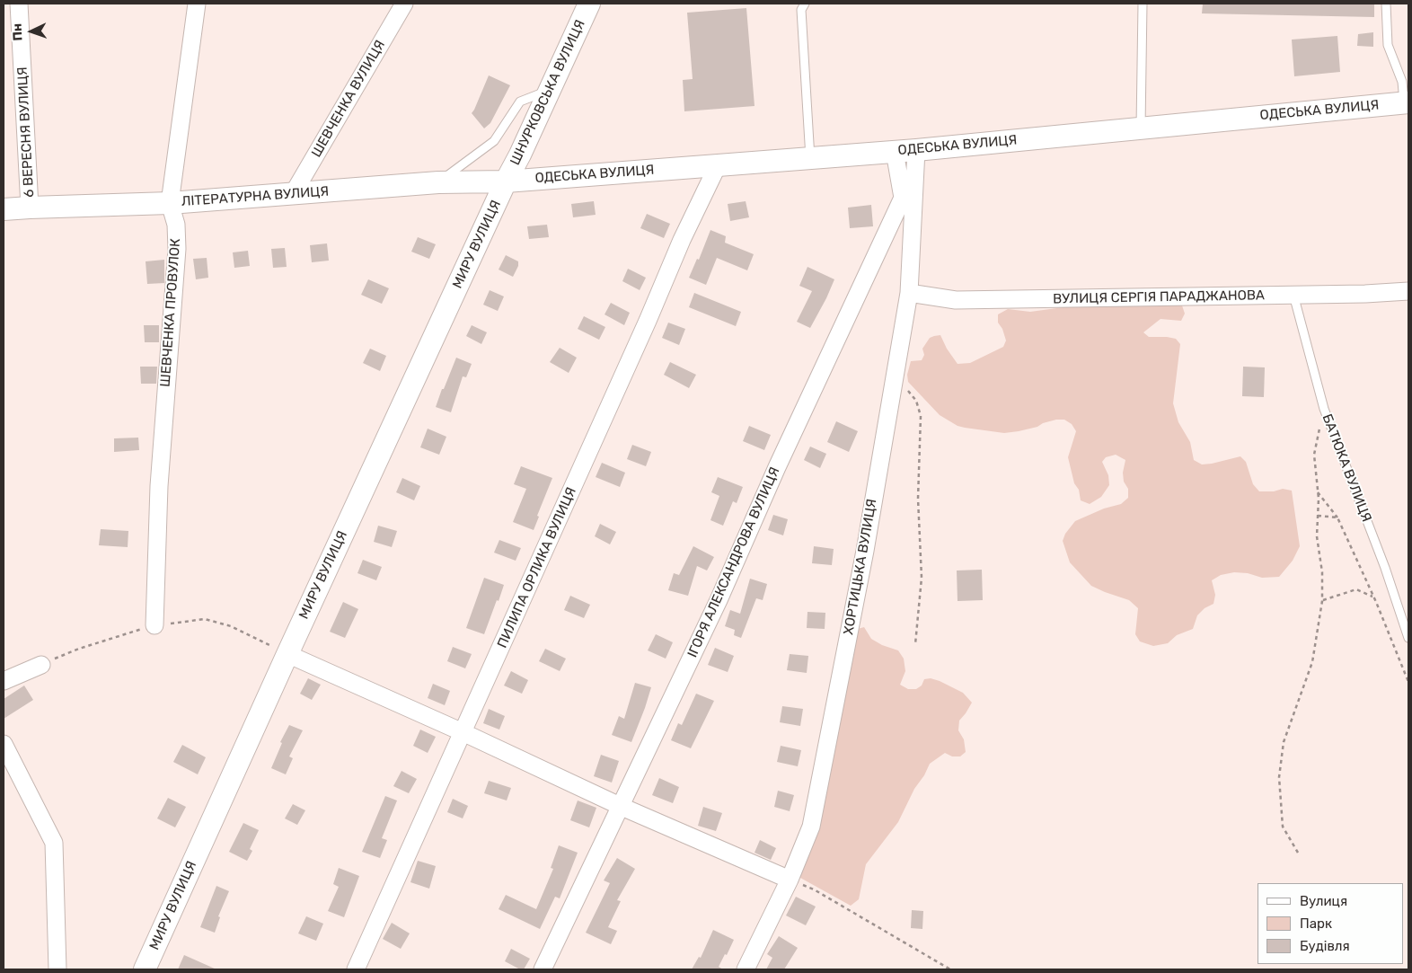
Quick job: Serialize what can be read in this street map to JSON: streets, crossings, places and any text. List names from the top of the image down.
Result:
{
  "streets": {
    "street": [
      "ШНУРКОВСЬКА ВУЛИЦЯ",
      "ШЕВЧЕНКА ВУЛИЦЯ",
      "ОДЕСЬКА ВУЛИЦЯ",
      "6 ВЕРЕСНЯ ВУЛИЦЯ",
      "ЛІТЕРАТУРНА ВУЛИЦЯ",
      "МИРУ ВУЛИЦЯ",
      "ВУЛИЦЯ СЕРГІЯ ПАРАДЖАНОВА",
      "ШЕВЧЕНКА ПРОВУЛОК",
      "ІГОРЯ АЛЕКСАНДРОВА ВУЛИЦЯ",
      "ХОРТИЦЬКА ВУЛИЦЯ",
      "ПИЛИПА ОРЛИКА ВУЛИЦЯ"
    ],
    "lane": ["БАТЮКА ВУЛИЦЯ"]
  },
  "crossings": [
    ["ШНУРКОВСЬКА ВУЛИЦЯ", "ОДЕСЬКА ВУЛИЦЯ"],
    ["ШНУРКОВСЬКА ВУЛИЦЯ", "ЛІТЕРАТУРНА ВУЛИЦЯ"],
    ["ШНУРКОВСЬКА ВУЛИЦЯ", "МИРУ ВУЛИЦЯ"],
    ["ШЕВЧЕНКА ВУЛИЦЯ", "ЛІТЕРАТУРНА ВУЛИЦЯ"],
    ["ОДЕСЬКА ВУЛИЦЯ", "ЛІТЕРАТУРНА ВУЛИЦЯ"],
    ["ОДЕСЬКА ВУЛИЦЯ", "МИРУ ВУЛИЦЯ"],
    ["ОДЕСЬКА ВУЛИЦЯ", "ІГОРЯ АЛЕКСАНДРОВА ВУЛИЦЯ"],
    ["ОДЕСЬКА ВУЛИЦЯ", "ХОРТИЦЬКА ВУЛИЦЯ"],
    ["ОДЕСЬКА ВУЛИЦЯ", "ПИЛИПА ОРЛИКА ВУЛИЦЯ"],
    ["6 ВЕРЕСНЯ ВУЛИЦЯ", "ЛІТЕРАТУРНА ВУЛИЦЯ"],
    ["ЛІТЕРАТУРНА ВУЛИЦЯ", "МИРУ ВУЛИЦЯ"],
    ["ЛІТЕРАТУРНА ВУЛИЦЯ", "ШЕВЧЕНКА ПРОВУЛОК"],
    ["ВУЛИЦЯ СЕРГІЯ ПАРАДЖАНОВА", "БАТЮКА ВУЛИЦЯ"],
    ["ВУЛИЦЯ СЕРГІЯ ПАРАДЖАНОВА", "ХОРТИЦЬКА ВУЛИЦЯ"]
  ],
  "legend": ["Вулиця", "Парк", "Будівля"],
  "north": "left"
}
